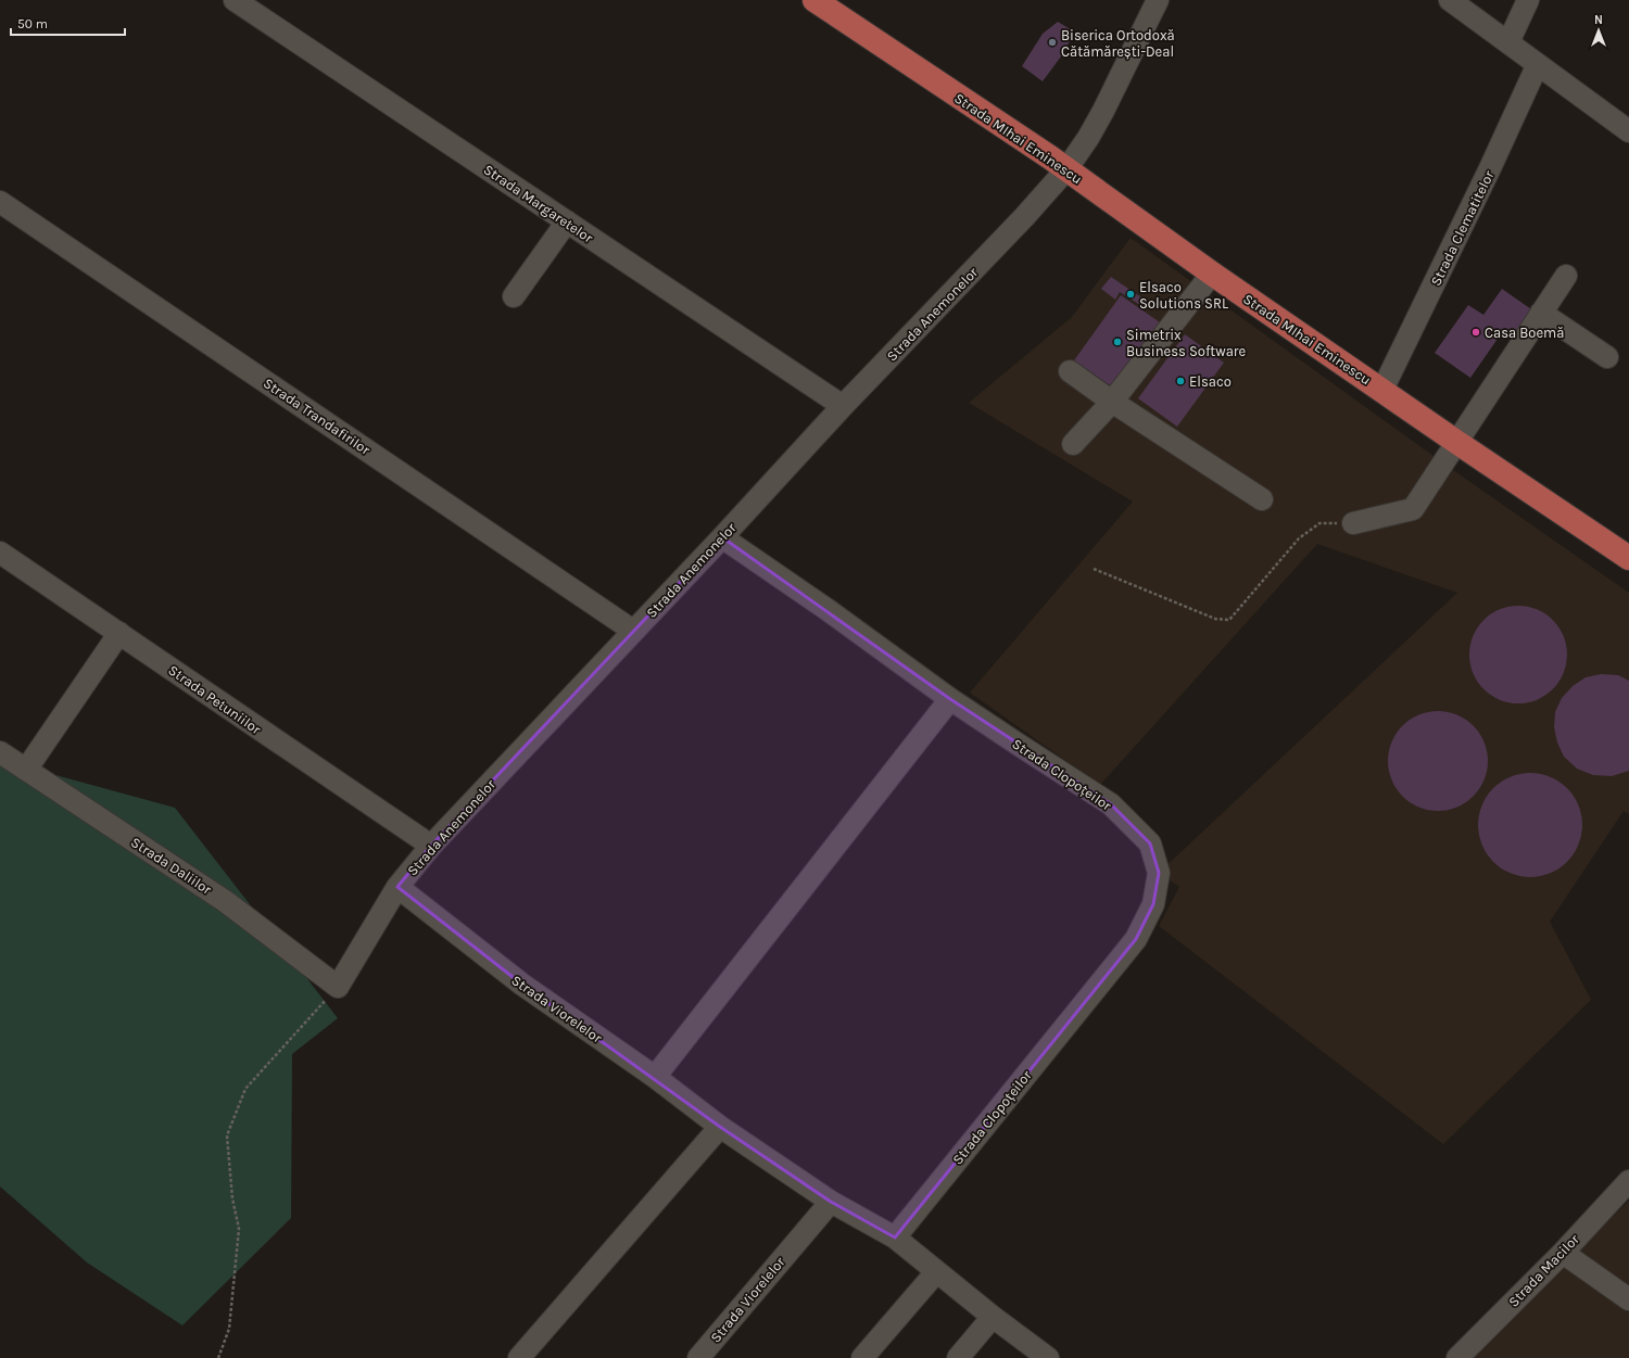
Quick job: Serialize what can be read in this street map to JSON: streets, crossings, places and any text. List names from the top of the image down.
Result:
{
  "streets": {
    "main road": ["Strada MIhai Eminescu"],
    "street": [
      "Strada Margaretelor",
      "Strada Clematitelor",
      "Strada Anemonelor",
      "Strada Trandafirilor",
      "Strada Petuniilor",
      "Strada Clopoțeilor",
      "Strada Daliilor",
      "Strada Viorelelor",
      "Strada Macilor"
    ]
  },
  "crossings": [
    ["Strada MIhai Eminescu", "Strada Clematitelor"],
    ["Strada MIhai Eminescu", "Strada Anemonelor"],
    ["Strada Margaretelor", "Strada Anemonelor"],
    ["Strada Anemonelor", "Strada Trandafirilor"],
    ["Strada Anemonelor", "Strada Petuniilor"],
    ["Strada Anemonelor", "Strada Clopoțeilor"],
    ["Strada Anemonelor", "Strada Daliilor"],
    ["Strada Anemonelor", "Strada Viorelelor"],
    ["Strada Clopoțeilor", "Strada Viorelelor"]
  ],
  "places": [
    "Biserica Ortodoxă Cătămărești-Deal",
    "Elsaco Solutions SRL",
    "Casa Boemă",
    "Simetrix Business Software",
    "Elsaco"
  ],
  "scale_bar": "50 m",
  "north": "top"
}
